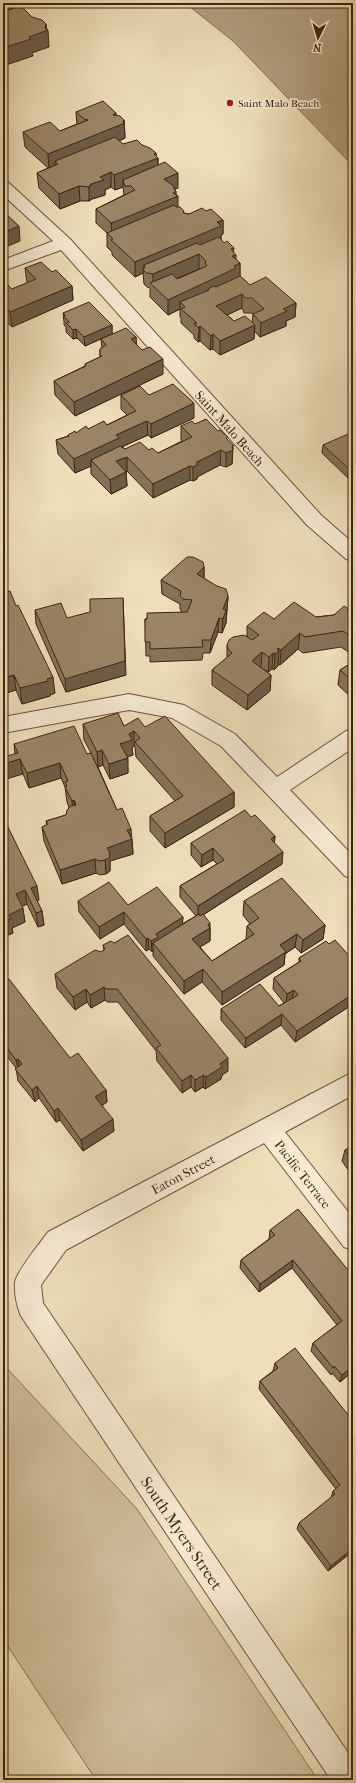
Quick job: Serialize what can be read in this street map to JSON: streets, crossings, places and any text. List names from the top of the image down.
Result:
{
  "streets": {
    "street": [
      "Saint Malo Beach",
      "Eaton Street",
      "Pacific Terrace",
      "South Myers Street"
    ]
  },
  "crossings": [
    ["Eaton Street", "Pacific Terrace"],
    ["Eaton Street", "South Myers Street"]
  ],
  "places": ["Saint Malo Beach"],
  "north": "bottom"
}
